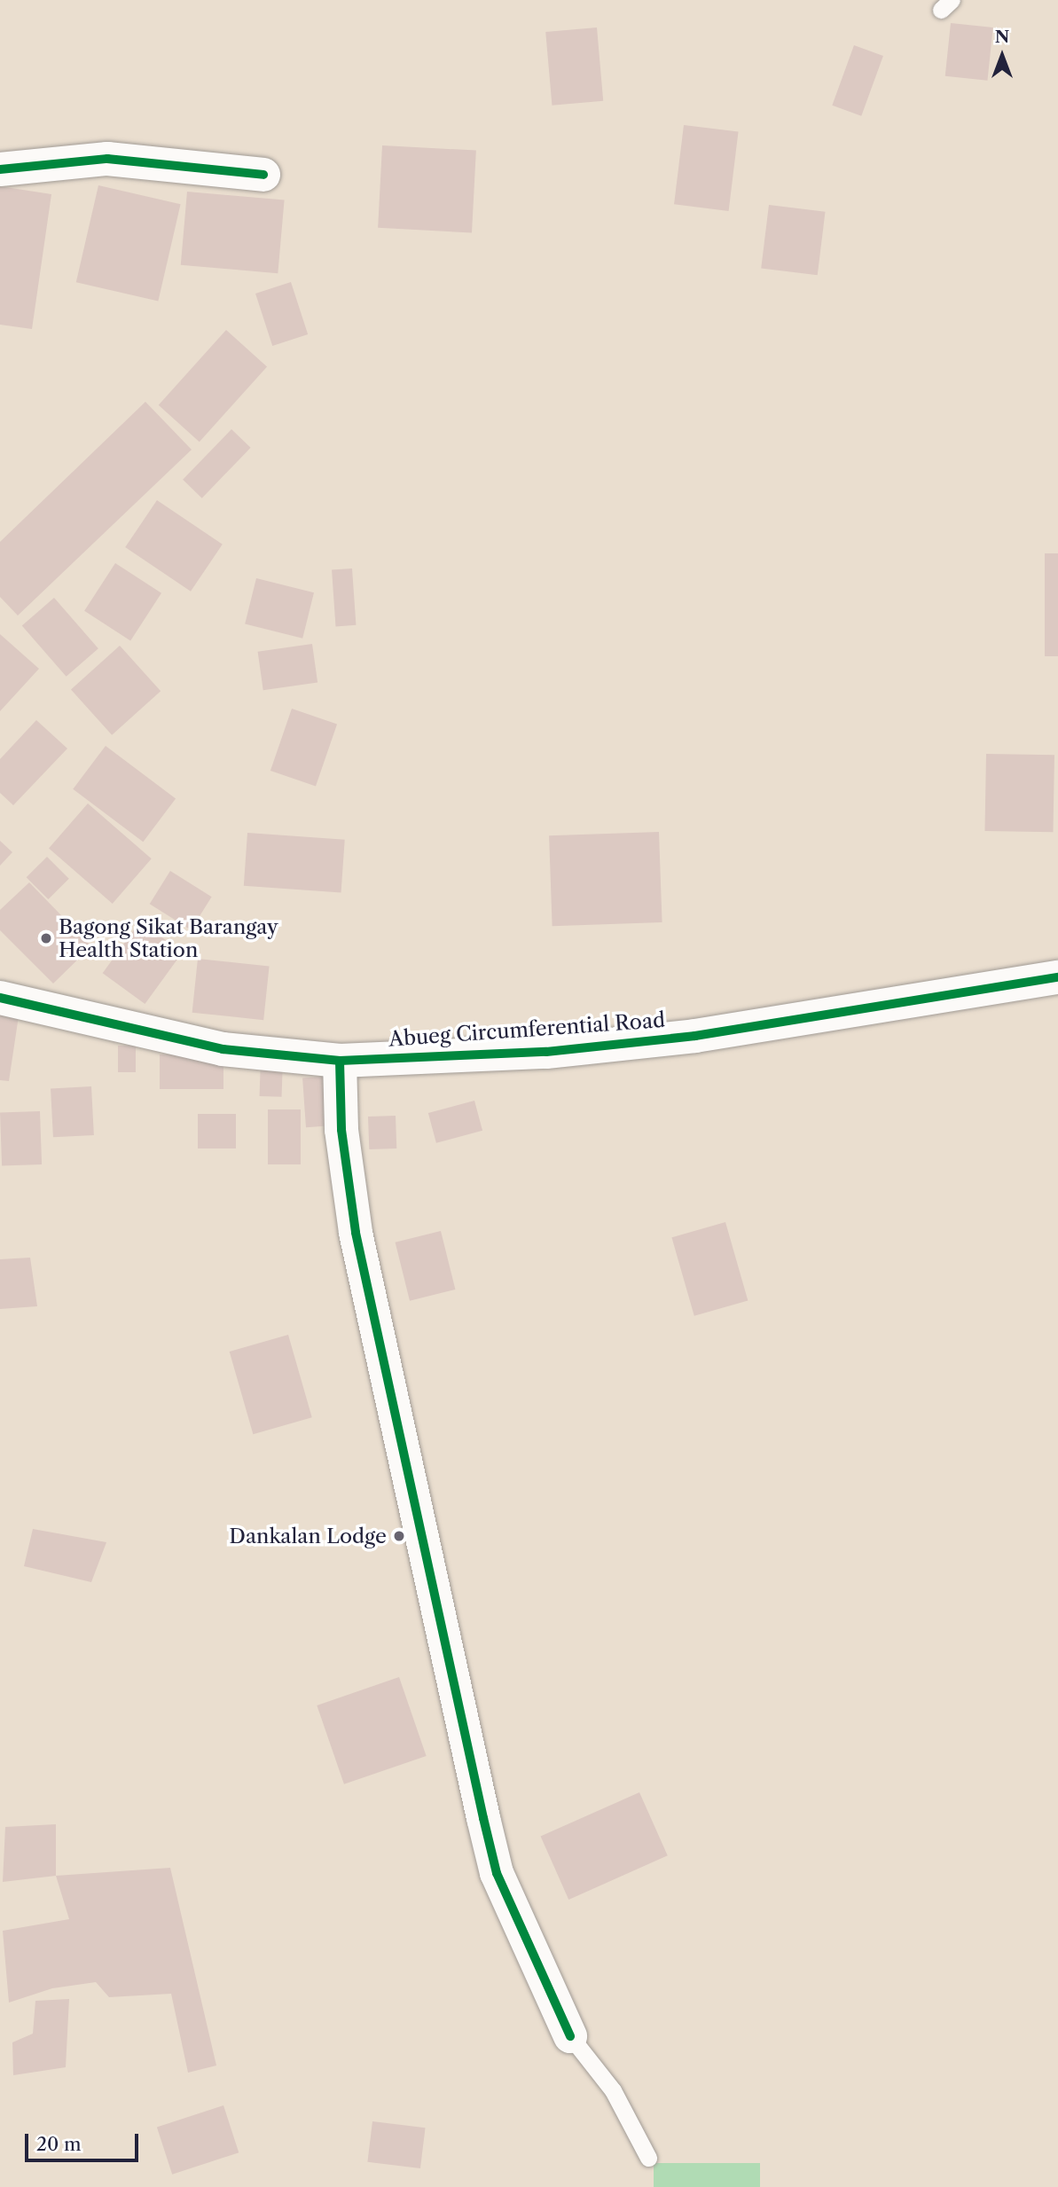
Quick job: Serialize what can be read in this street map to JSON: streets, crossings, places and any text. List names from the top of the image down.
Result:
{
  "streets": {
    "street": ["Abueg Circumferential Road"]
  },
  "places": ["Bagong Sikat Barangay Health Station", "Dankalan Lodge"],
  "scale_bar": "20 m",
  "north": "top"
}
